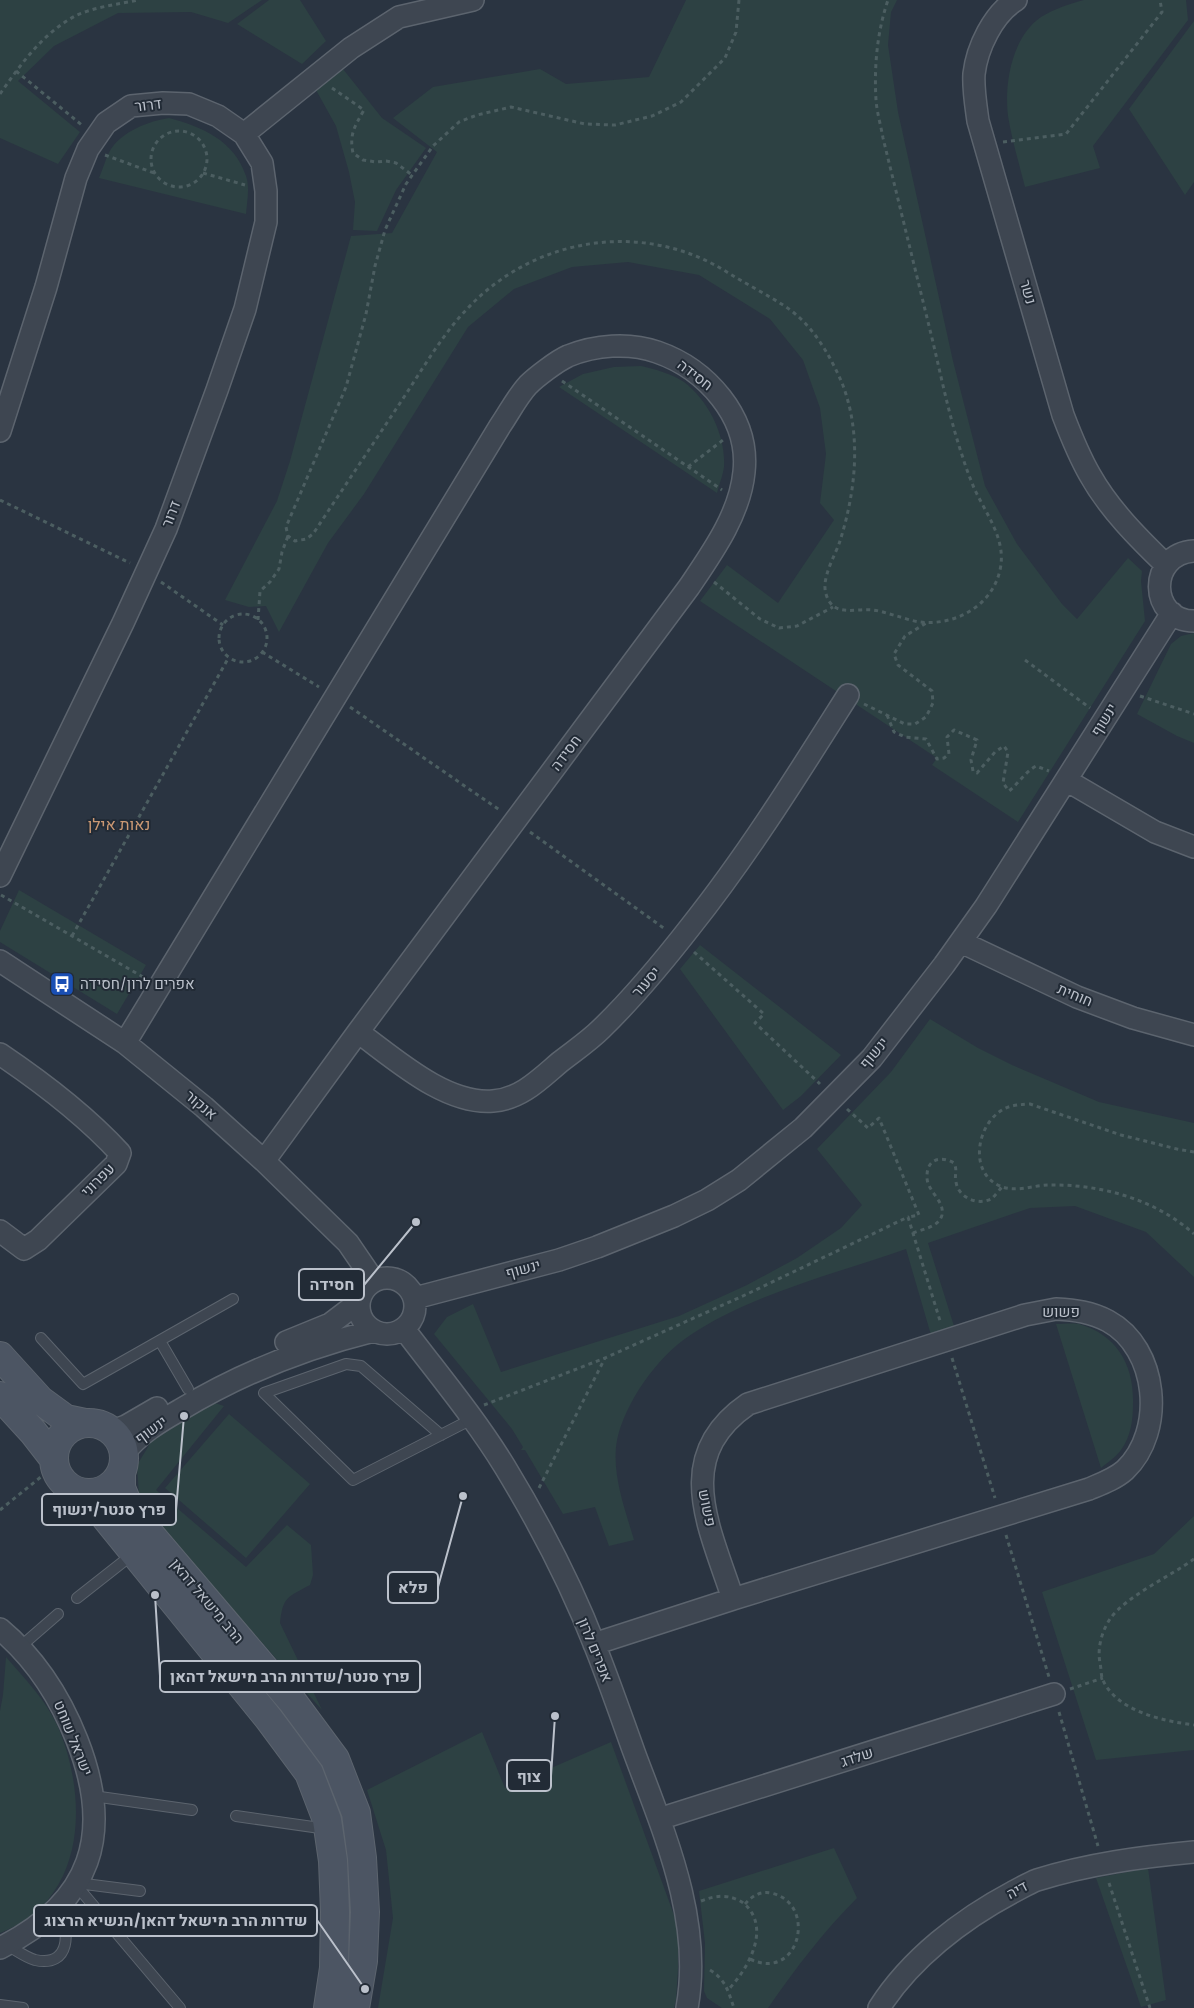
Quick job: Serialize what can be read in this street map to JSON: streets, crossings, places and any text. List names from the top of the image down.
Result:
{
  "streets": {
    "street": [
      "דרור",
      "נשר",
      "חסידה",
      "ינשוף",
      "יסעור",
      "חוחית",
      "אנקור",
      "עפרוני",
      "פשוש",
      "הרב מישאל דהאן",
      "אפרים לרון",
      "ישראל שוחט",
      "שלדג",
      "דיה"
    ]
  },
  "crossings": [
    ["חסידה", "יסעור"],
    ["חסידה", "אנקור"],
    ["ינשוף", "חוחית"],
    ["ינשוף", "אנקור"],
    ["ינשוף", "הרב מישאל דהאן"],
    ["ינשוף", "אפרים לרון"],
    ["אנקור", "אפרים לרון"],
    ["פשוש", "אפרים לרון"],
    ["אפרים לרון", "שלדג"]
  ],
  "districts": ["נאות אילן"],
  "places": {
    "bus stop": ["אפרים לרון/חסידה"],
    "other": [
      "חסידה",
      "פרץ סנטר/ינשוף",
      "פלא",
      "פרץ סנטר/שדרות הרב מישאל דהאן",
      "צוף",
      "שדרות הרב מישאל דהאן/הנשיא הרצוג"
    ]
  }
}
